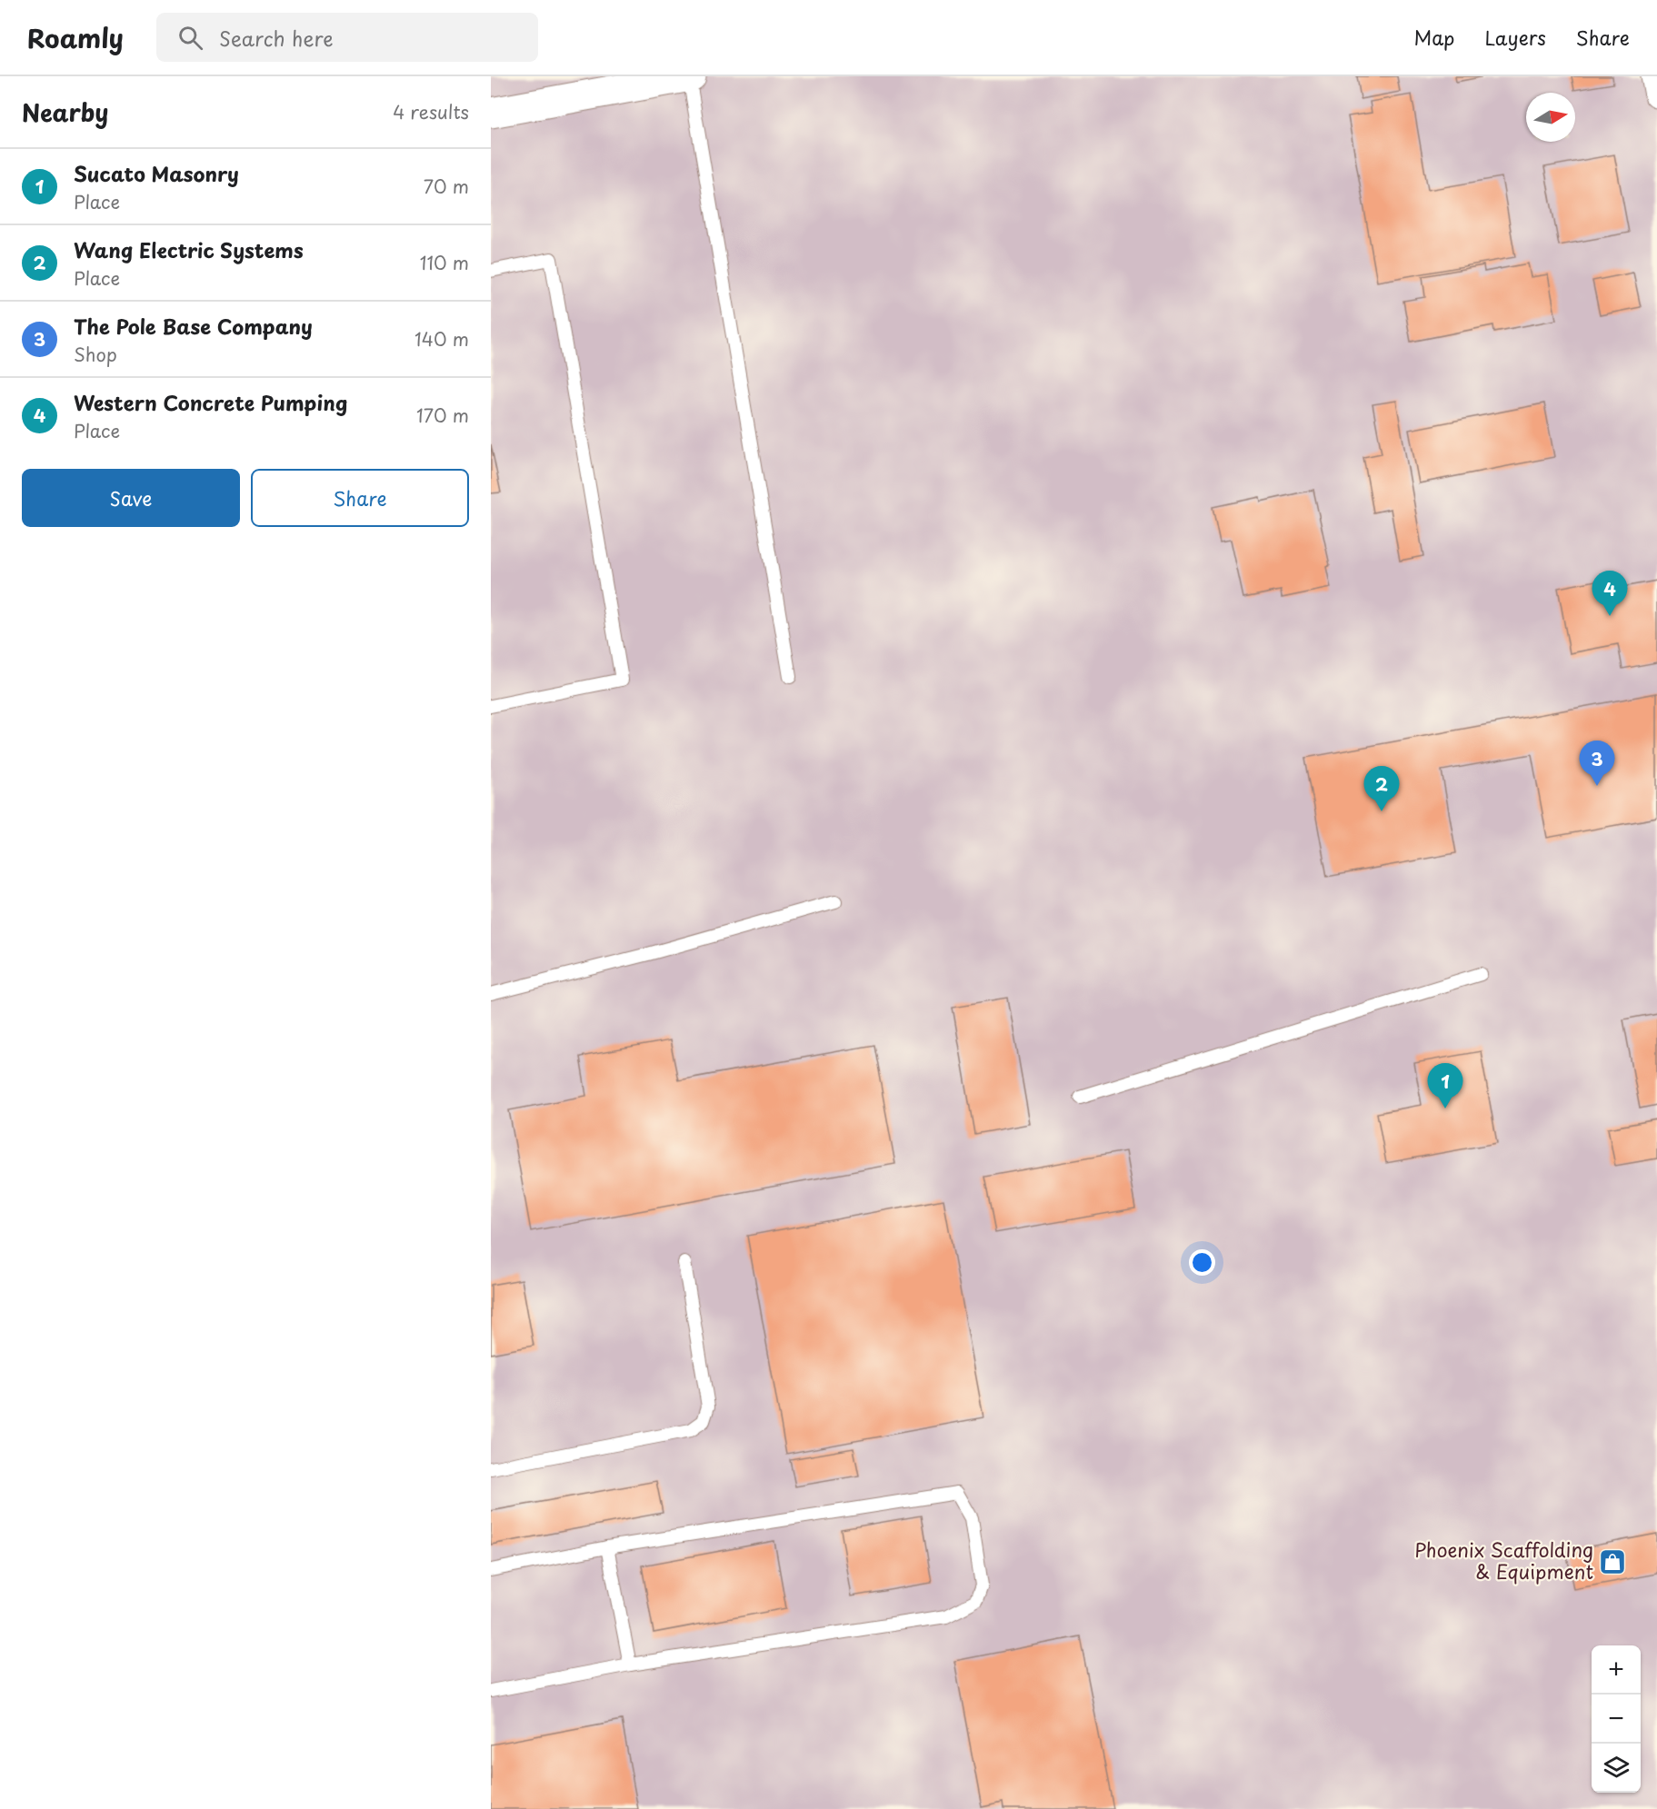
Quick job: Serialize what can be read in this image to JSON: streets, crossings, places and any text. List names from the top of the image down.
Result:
{
  "places": {
    "shop": ["Phoenix Scaffolding & Equipment"]
  },
  "north": "right",
  "page": {
    "header": "Roamly",
    "search": "Search here",
    "nav": ["Map", "Layers", "Share"],
    "heading": ["Nearby", "4 results"],
    "list": [
      {
        "mark": "1",
        "name": "Sucato Masonry",
        "note": "Place",
        "value": "70 m"
      },
      {
        "mark": "2",
        "name": "Wang Electric Systems",
        "note": "Place",
        "value": "110 m"
      },
      {
        "mark": "3",
        "name": "The Pole Base Company",
        "note": "Shop",
        "value": "140 m"
      },
      {
        "mark": "4",
        "name": "Western Concrete Pumping",
        "note": "Place",
        "value": "170 m"
      }
    ],
    "buttons": ["Save", "Share"],
    "pins": [
      "4",
      "3",
      "2",
      "1"
    ],
    "map_buttons": ["+", "−"]
  }
}
